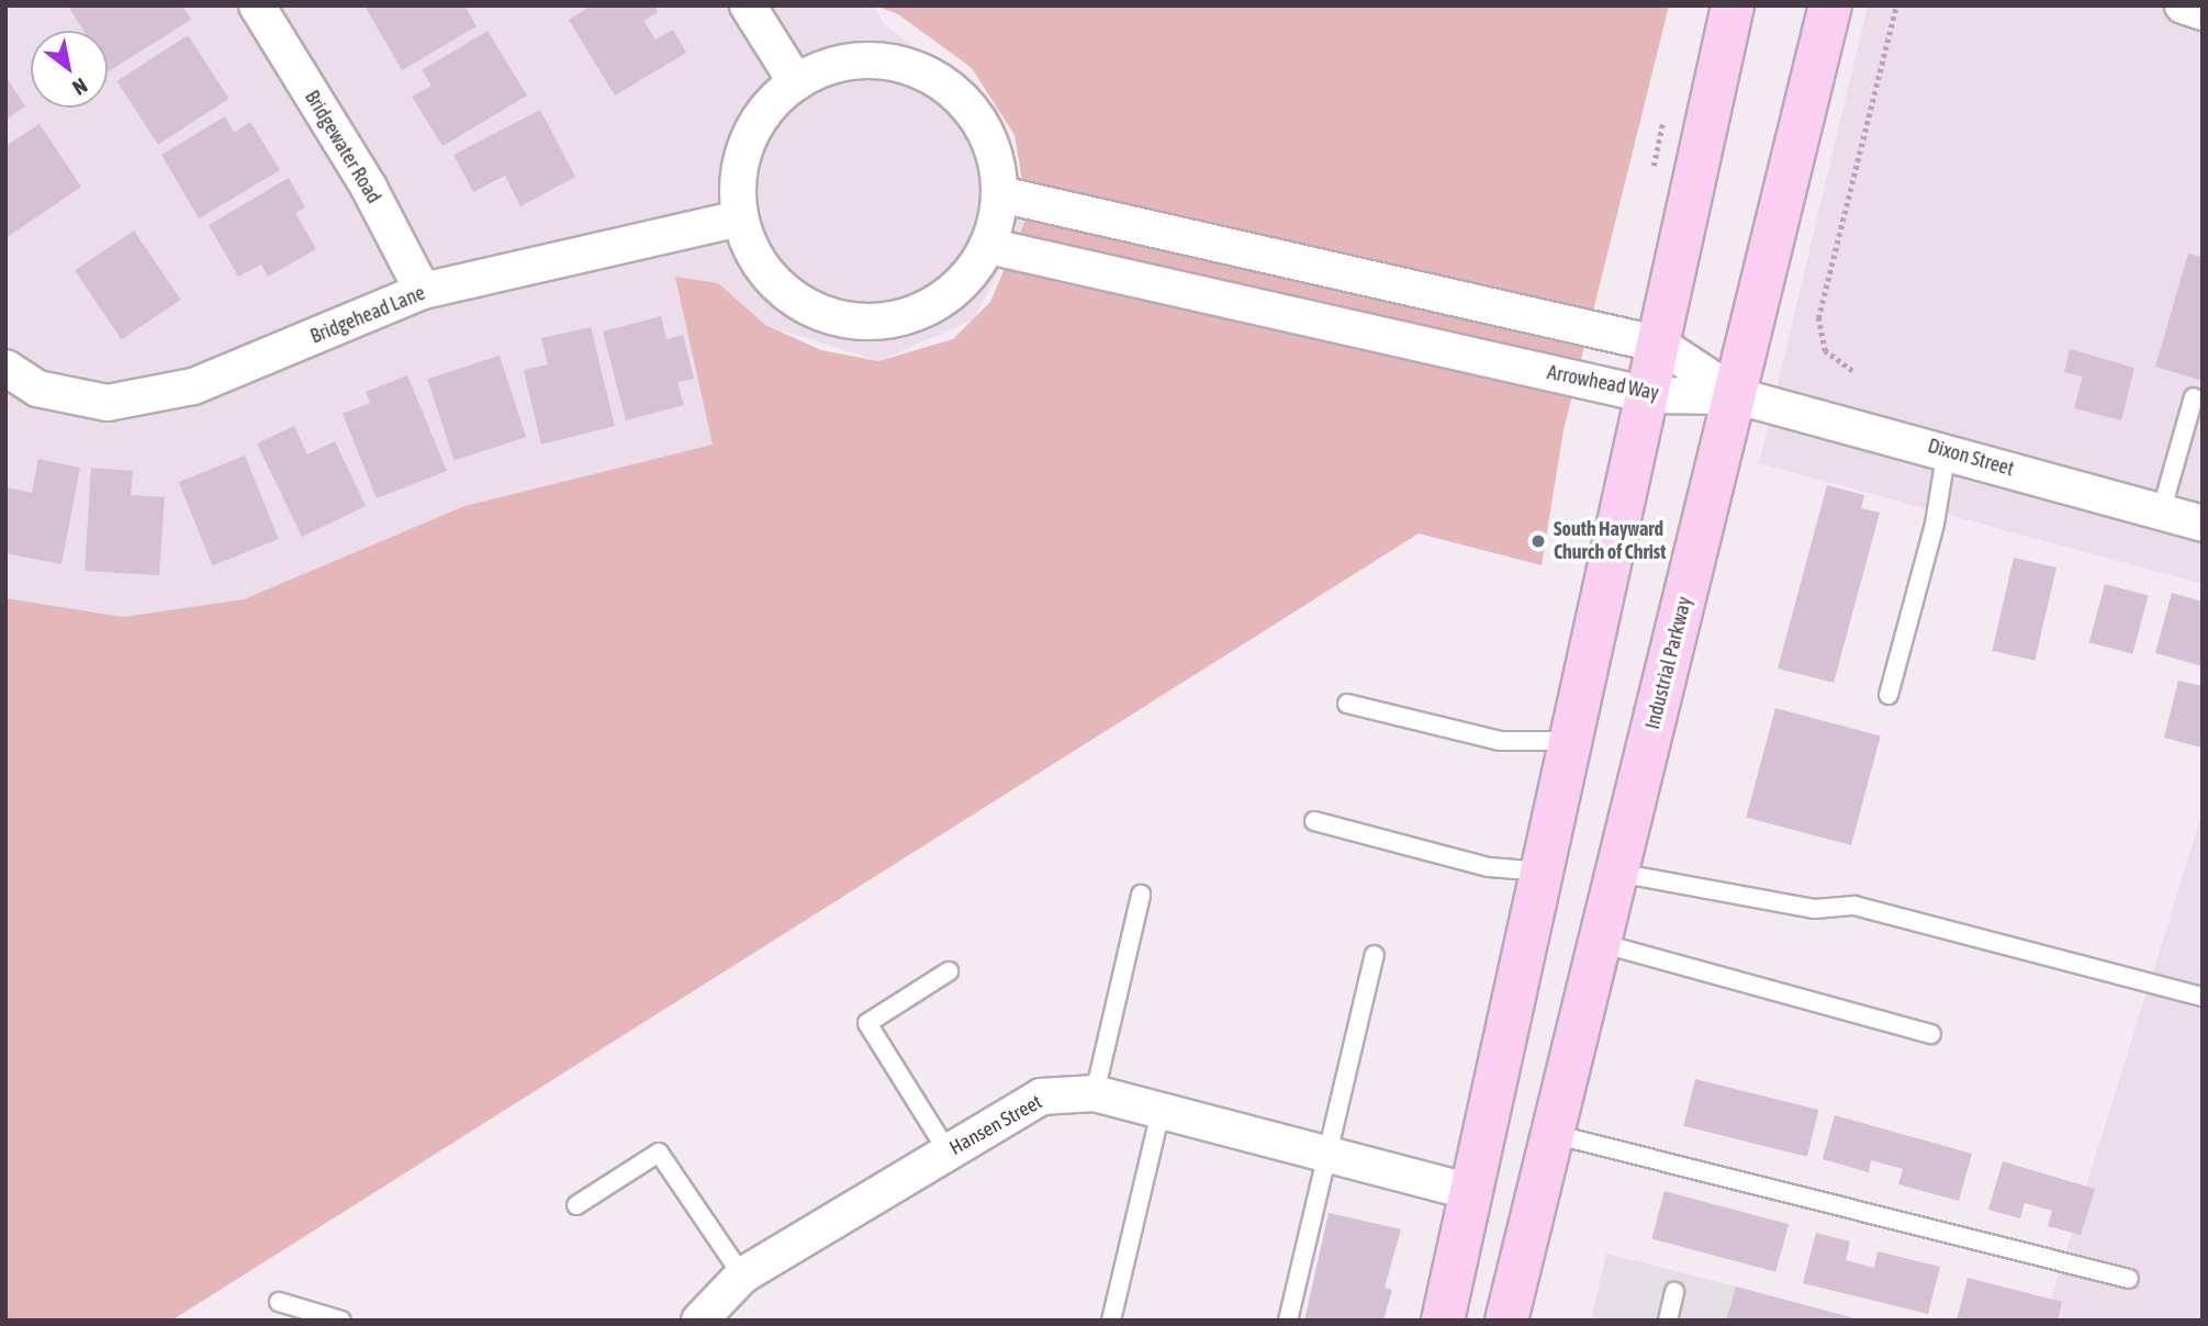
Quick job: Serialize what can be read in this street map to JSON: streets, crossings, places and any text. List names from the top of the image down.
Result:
{
  "streets": {
    "main road": ["Industrial Parkway"],
    "street": [
      "Bridgewater Road",
      "Bridgehead Lane",
      "Arrowhead Way",
      "Dixon Street",
      "Hansen Street"
    ]
  },
  "crossings": [
    ["Bridgewater Road", "Bridgehead Lane"],
    ["Bridgehead Lane", "Arrowhead Way"],
    ["Arrowhead Way", "Dixon Street"],
    ["Arrowhead Way", "Industrial Parkway"],
    ["Dixon Street", "Industrial Parkway"]
  ],
  "places": ["South Hayward Church of Christ"],
  "north": "bottom right"
}
